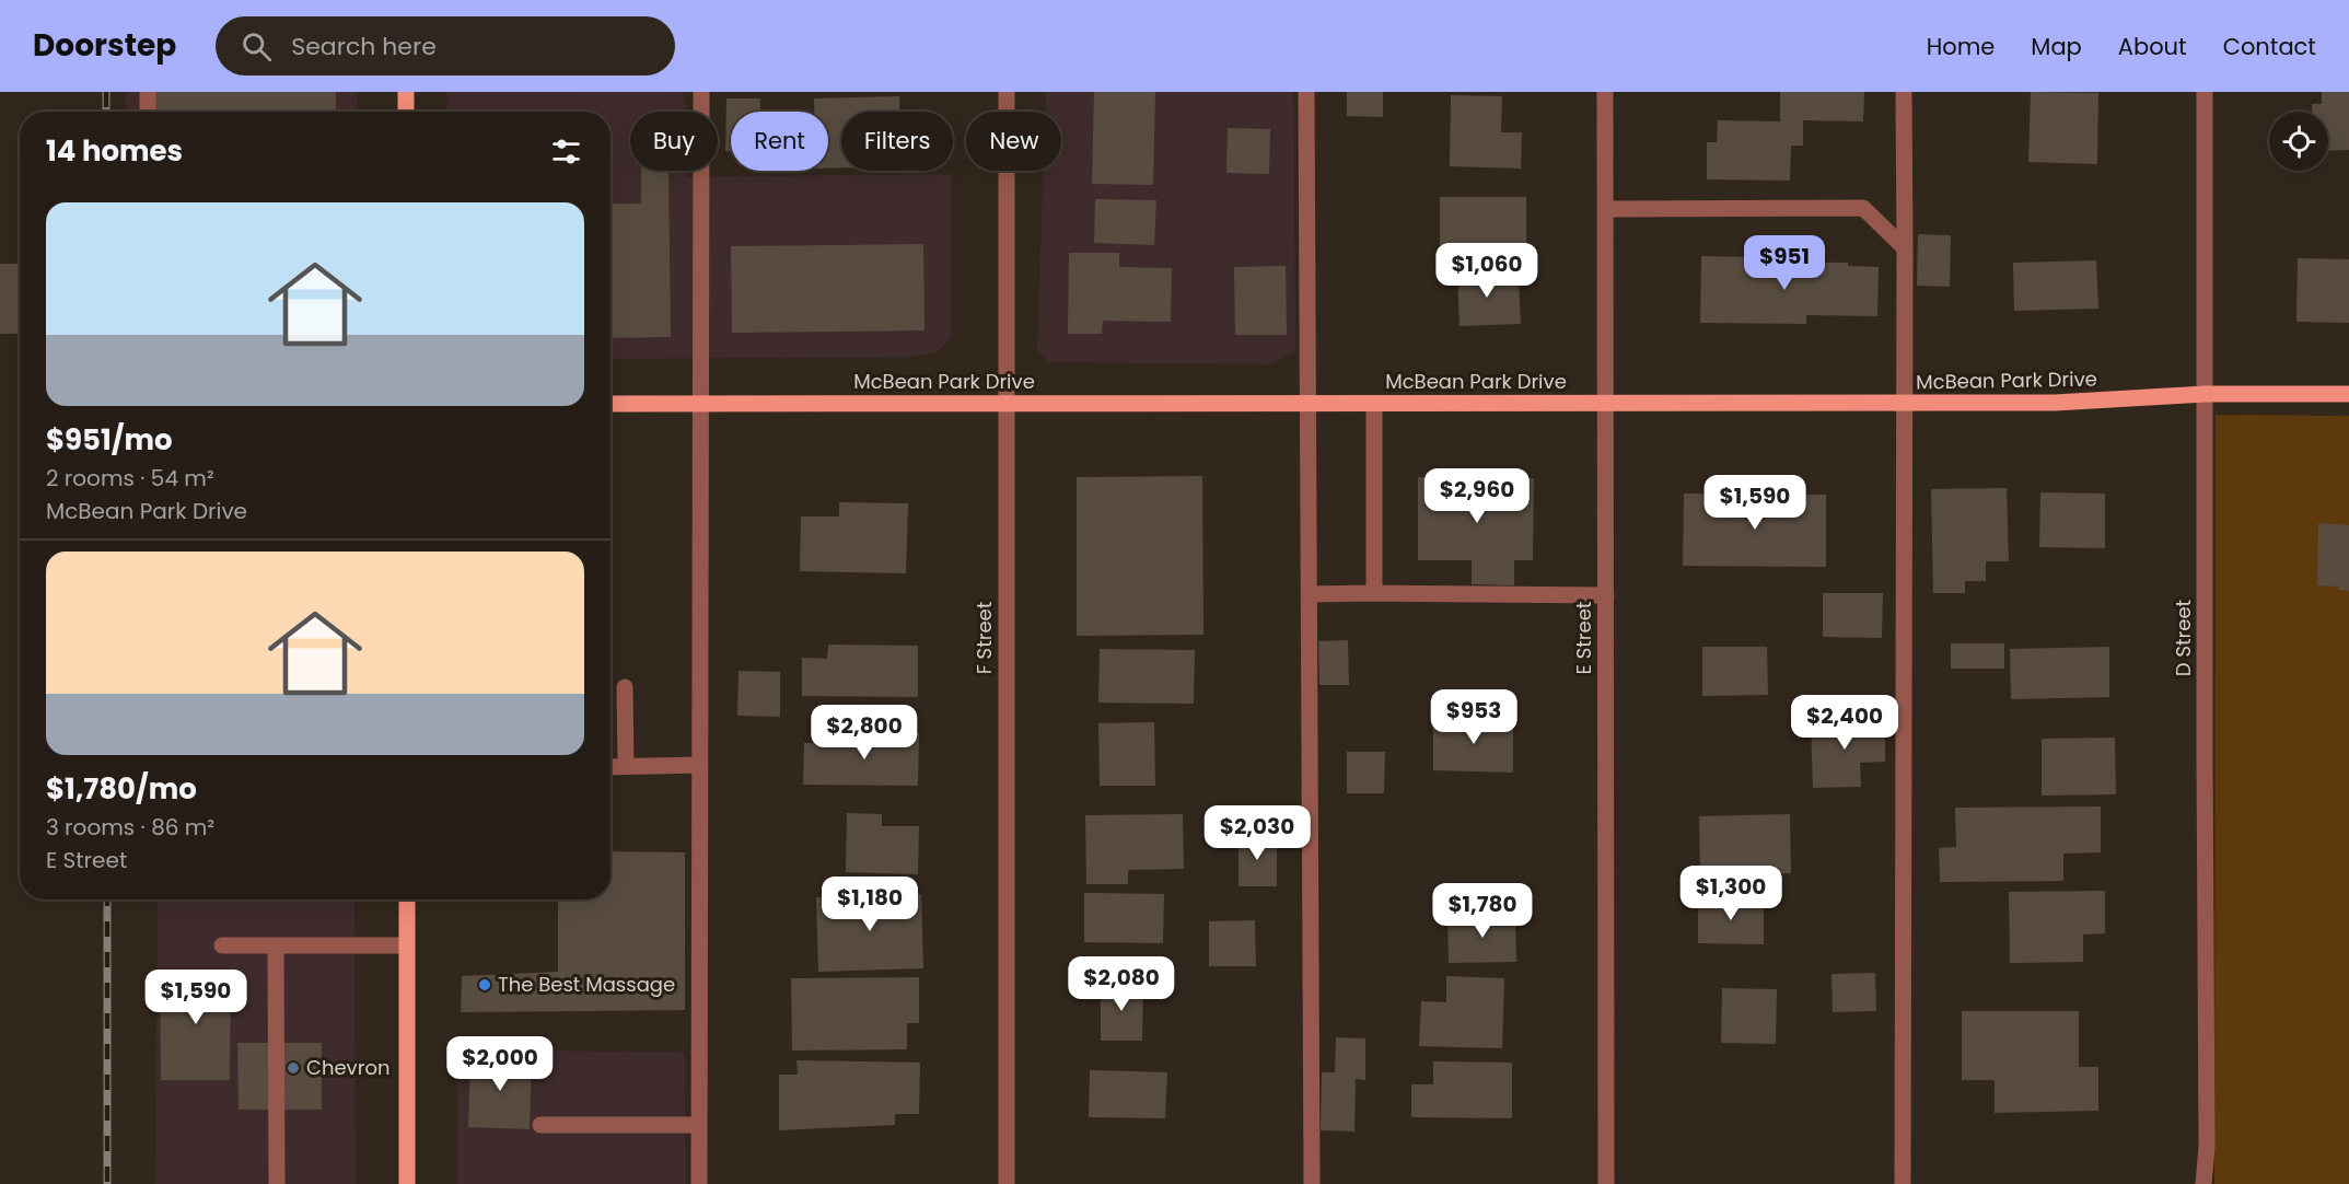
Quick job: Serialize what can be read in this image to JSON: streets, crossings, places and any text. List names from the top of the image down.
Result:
{
  "streets": {
    "main road": ["McBean Park Drive"],
    "street": ["F Street", "E Street", "D Street"]
  },
  "crossings": [
    ["McBean Park Drive", "F Street"],
    ["McBean Park Drive", "E Street"],
    ["McBean Park Drive", "D Street"]
  ],
  "places": ["The Best Massage", "Chevron"],
  "page": {
    "header": "Doorstep",
    "search": "Search here",
    "nav": [
      "Home",
      "Map",
      "About",
      "Contact"
    ],
    "chip": [
      "Buy",
      "Rent",
      "Filters",
      "New"
    ],
    "heading": "14 homes",
    "list": [
      {
        "name": "$951/mo",
        "note": "2 rooms · 54 m² · McBean Park Drive"
      },
      {
        "name": "$1,780/mo",
        "note": "3 rooms · 86 m² · E Street"
      }
    ],
    "price": [
      "$951",
      "$1,060",
      "$2,960",
      "$1,590",
      "$953",
      "$2,400",
      "$2,800",
      "$2,030",
      "$1,300",
      "$1,180",
      "$1,780",
      "$2,080",
      "$1,590",
      "$2,000"
    ]
  }
}
